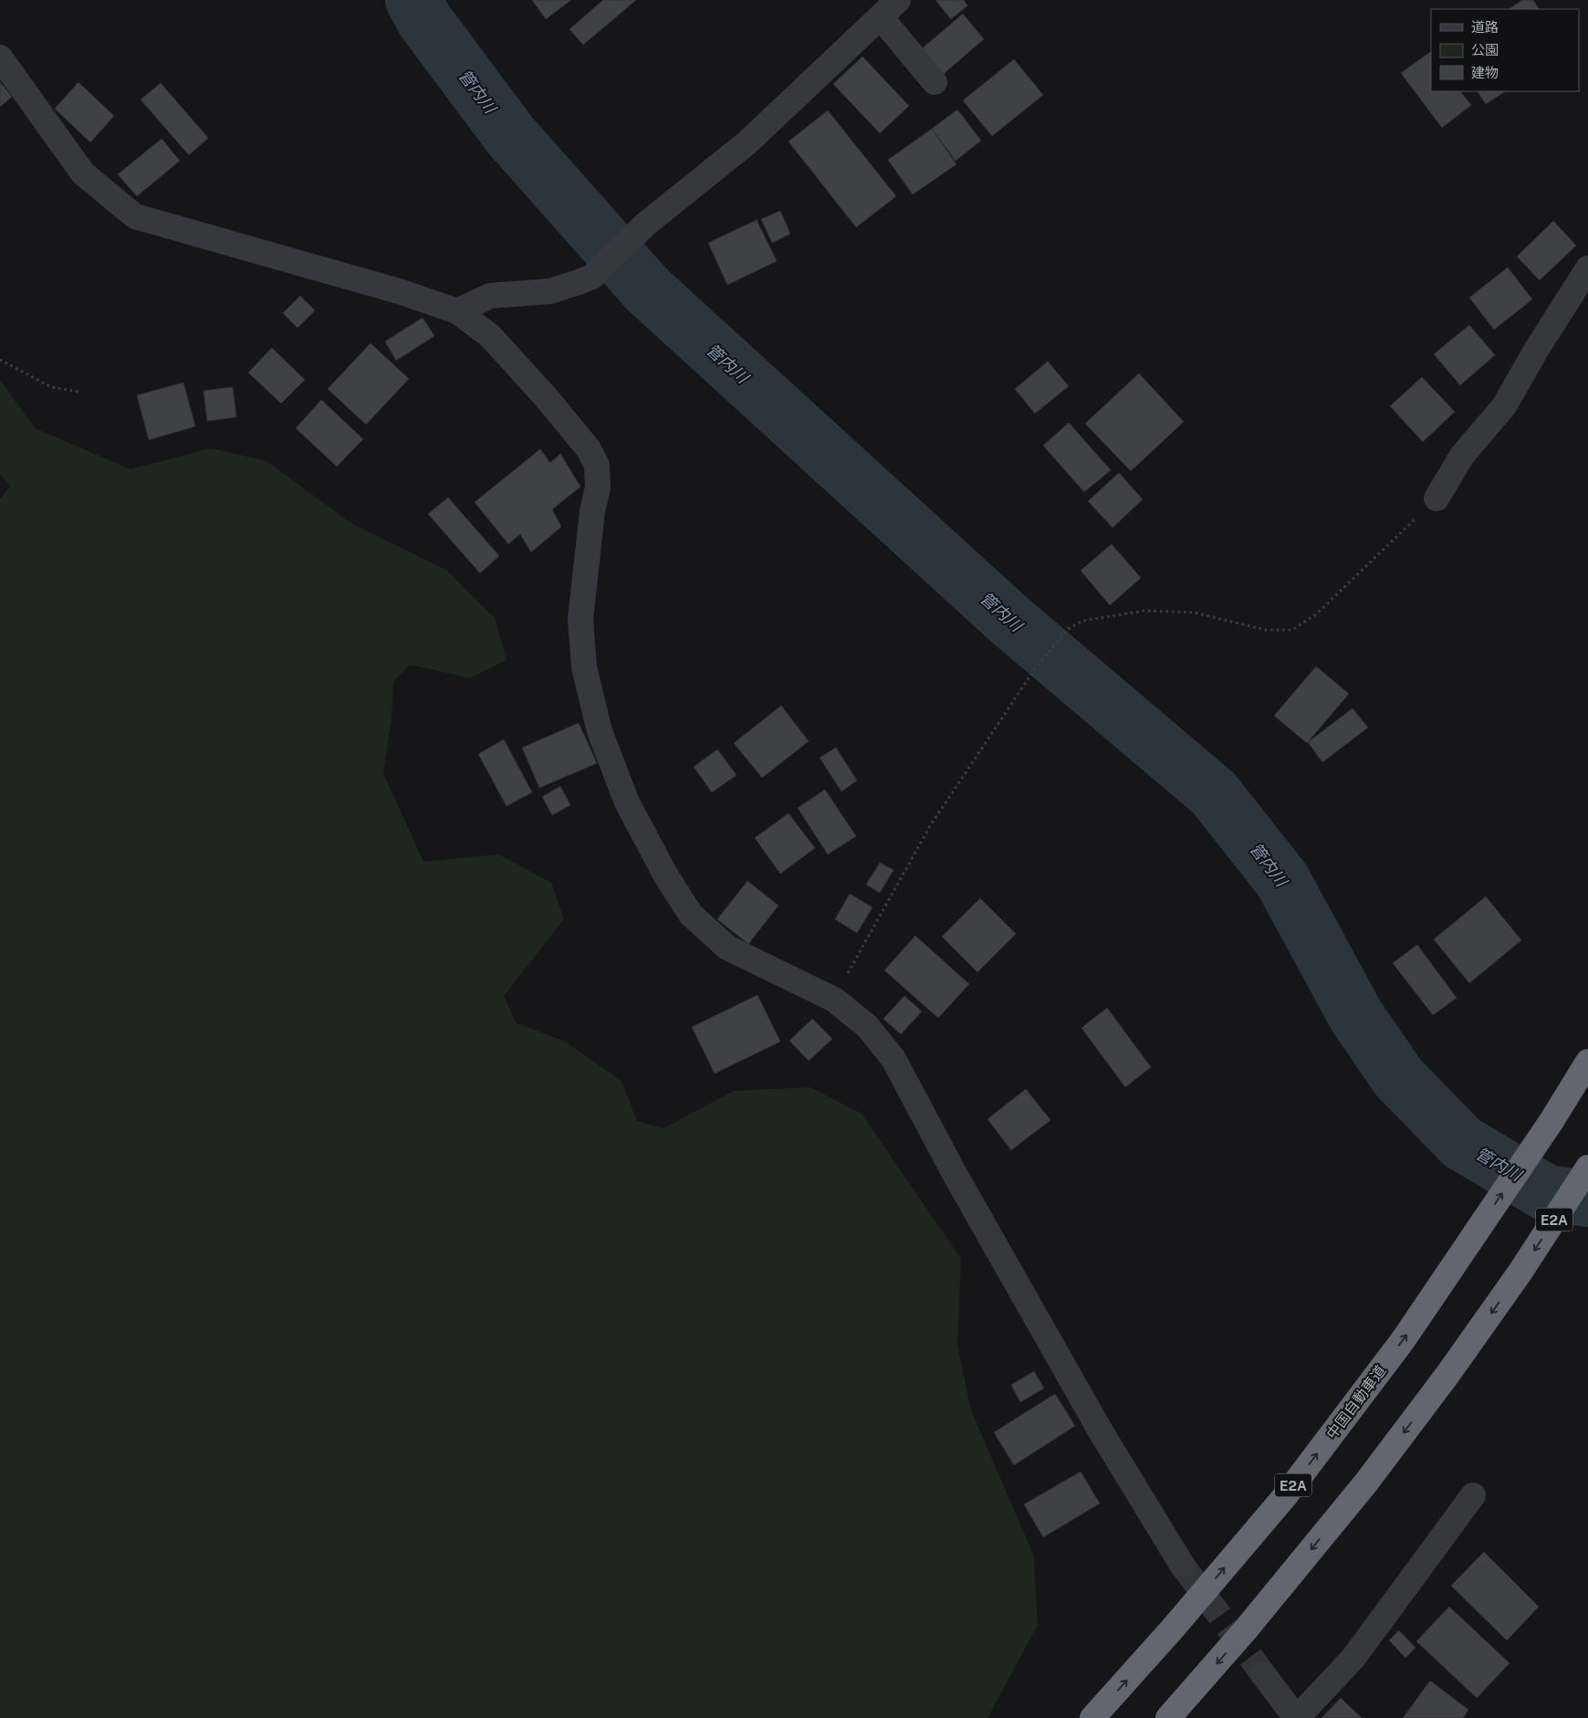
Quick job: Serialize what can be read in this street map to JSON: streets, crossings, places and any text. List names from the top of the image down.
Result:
{
  "streets": {
    "highway": ["E2A", "中国自動車道"]
  },
  "water": ["管内川"],
  "legend": ["道路", "公園", "建物"]
}
